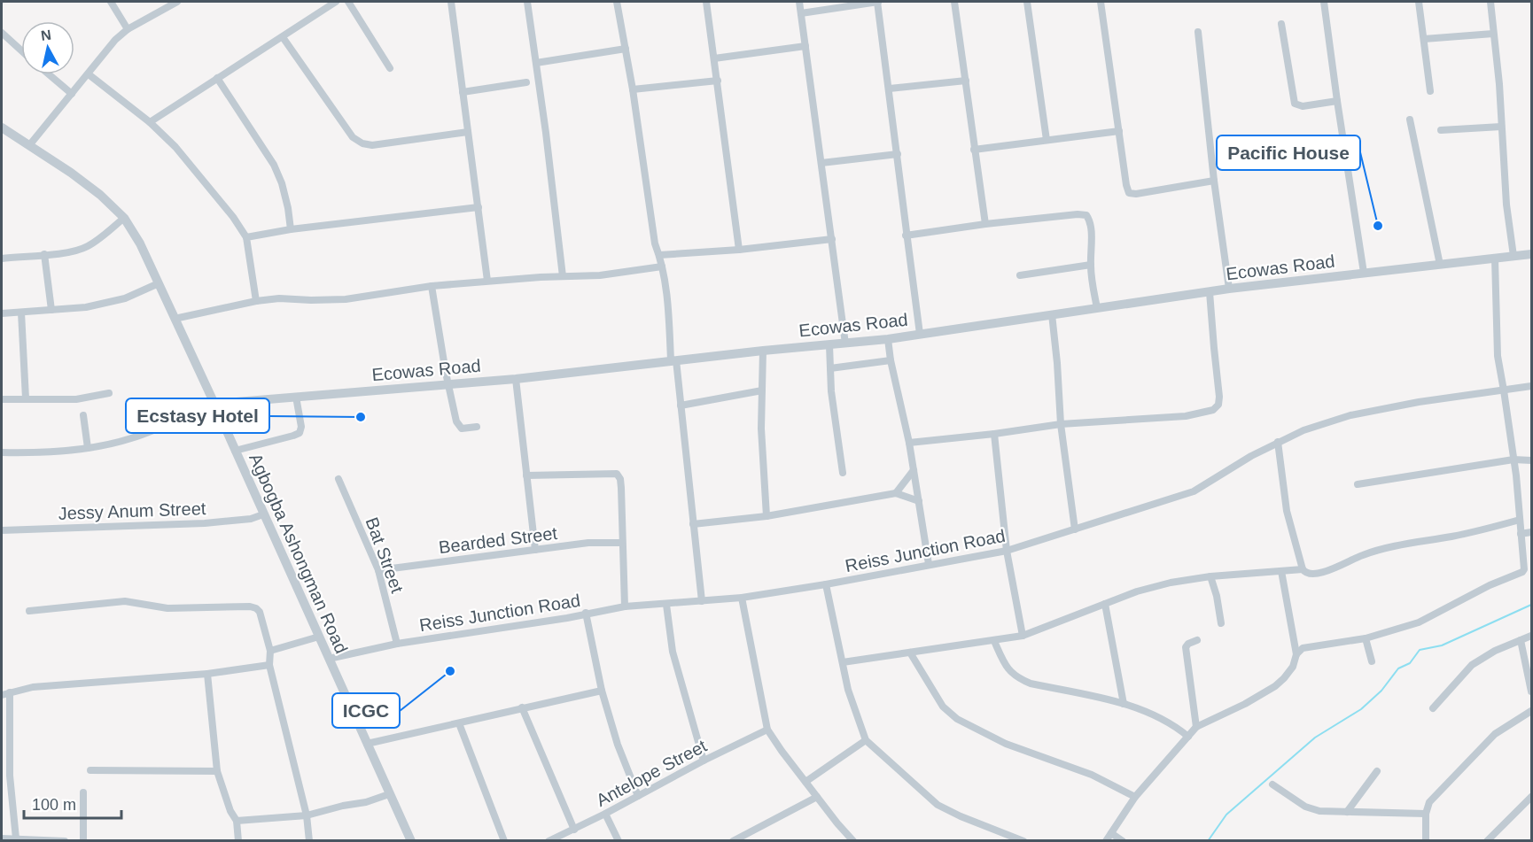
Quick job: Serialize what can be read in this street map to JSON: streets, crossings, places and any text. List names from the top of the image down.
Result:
{
  "streets": {
    "street": [
      "Ecowas Road",
      "Jessy Anum Street",
      "Bearded Street",
      "Reiss Junction Road",
      "Agbogba Ashongman Road",
      "Bat Street",
      "Antelope Street"
    ]
  },
  "crossings": [
    ["Ecowas Road", "Agbogba Ashongman Road"],
    ["Jessy Anum Street", "Agbogba Ashongman Road"],
    ["Bearded Street", "Bat Street"],
    ["Reiss Junction Road", "Agbogba Ashongman Road"],
    ["Reiss Junction Road", "Bat Street"]
  ],
  "places": ["Pacific House", "Ecstasy Hotel", "ICGC"],
  "scale_bar": "100 m",
  "north": "top"
}
